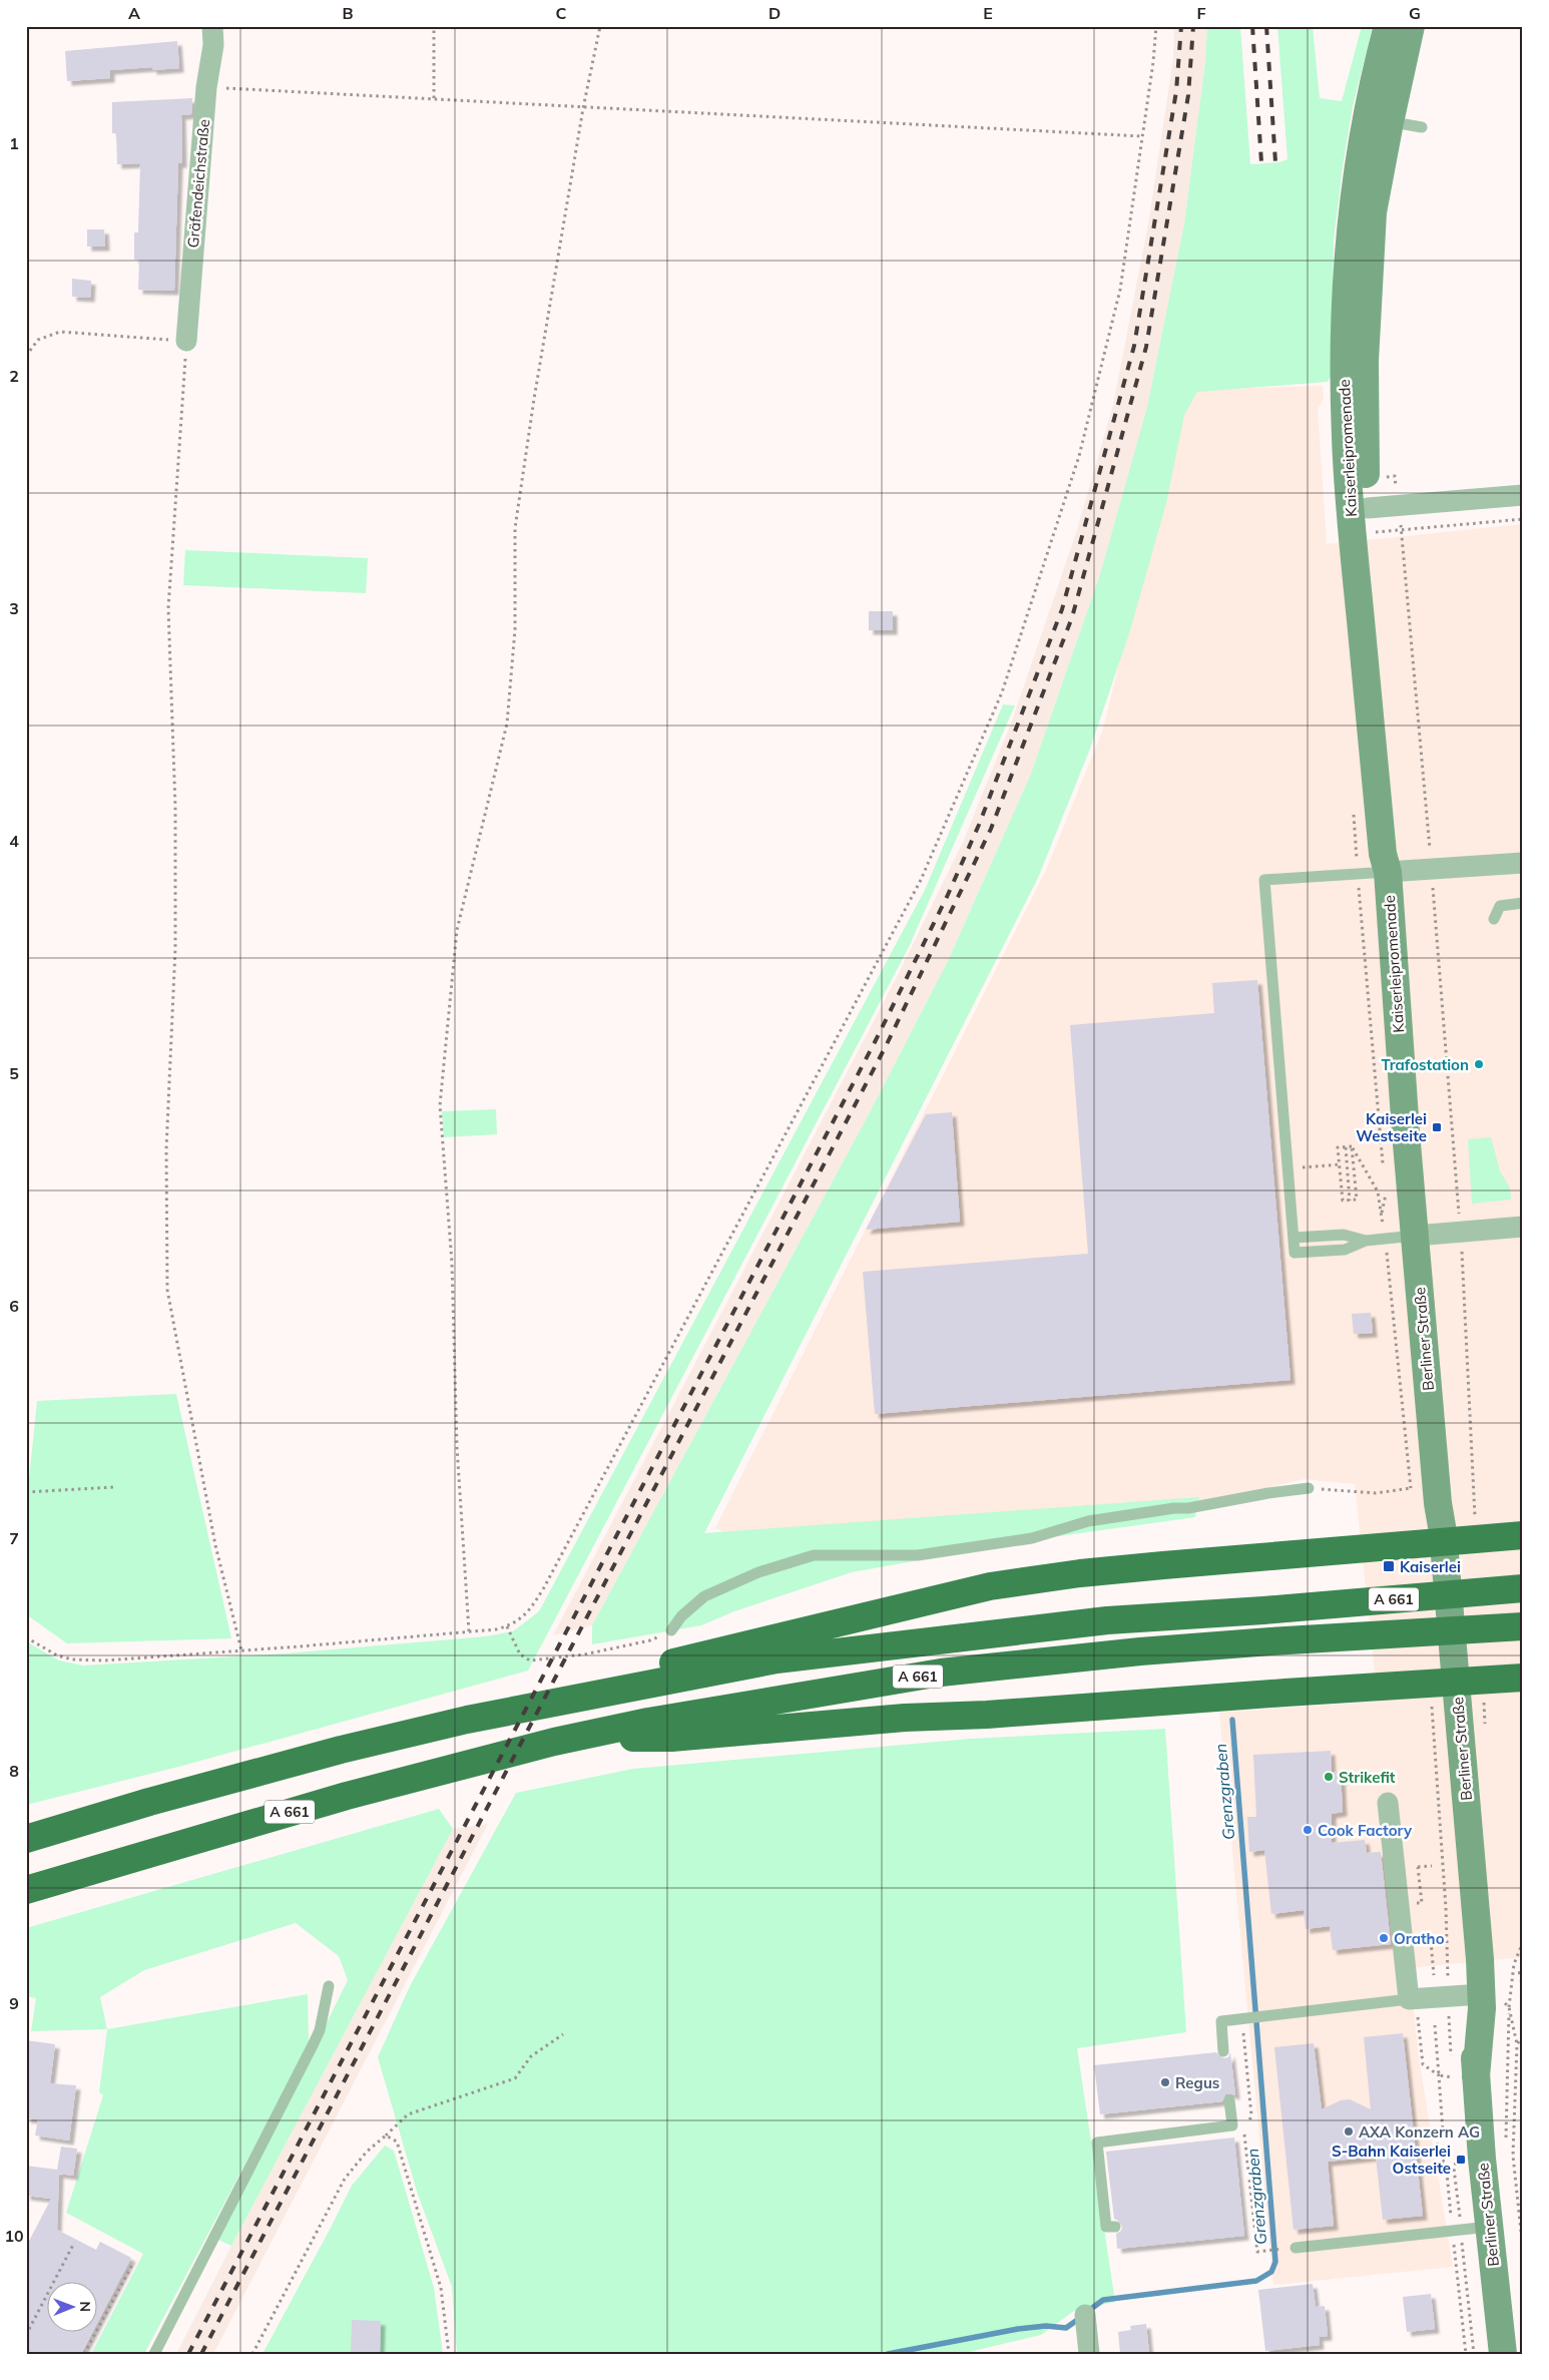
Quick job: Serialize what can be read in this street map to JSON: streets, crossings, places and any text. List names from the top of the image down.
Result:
{
  "streets": {
    "highway": ["A 661"],
    "main road": ["Kaiserleipromenade", "Berliner Straße"],
    "street": ["Gräfendeichstraße"]
  },
  "crossings": [
    ["Kaiserleipromenade", "Berliner Straße"]
  ],
  "water": ["Grenzgraben"],
  "places": {
    "other": [
      "Trafostation",
      "Strikefit",
      "Cook Factory",
      "Oratho",
      "Regus",
      "AXA Konzern AG"
    ],
    "transit": ["Kaiserlei Westseite", "Kaiserlei", "S-Bahn Kaiserlei Ostseite"]
  },
  "north": "right",
  "grid": {
    "columns": [
      "A",
      "B",
      "C",
      "D",
      "E",
      "F",
      "G"
    ],
    "rows": [
      "1",
      "2",
      "3",
      "4",
      "5",
      "6",
      "7",
      "8",
      "9",
      "10"
    ]
  }
}
